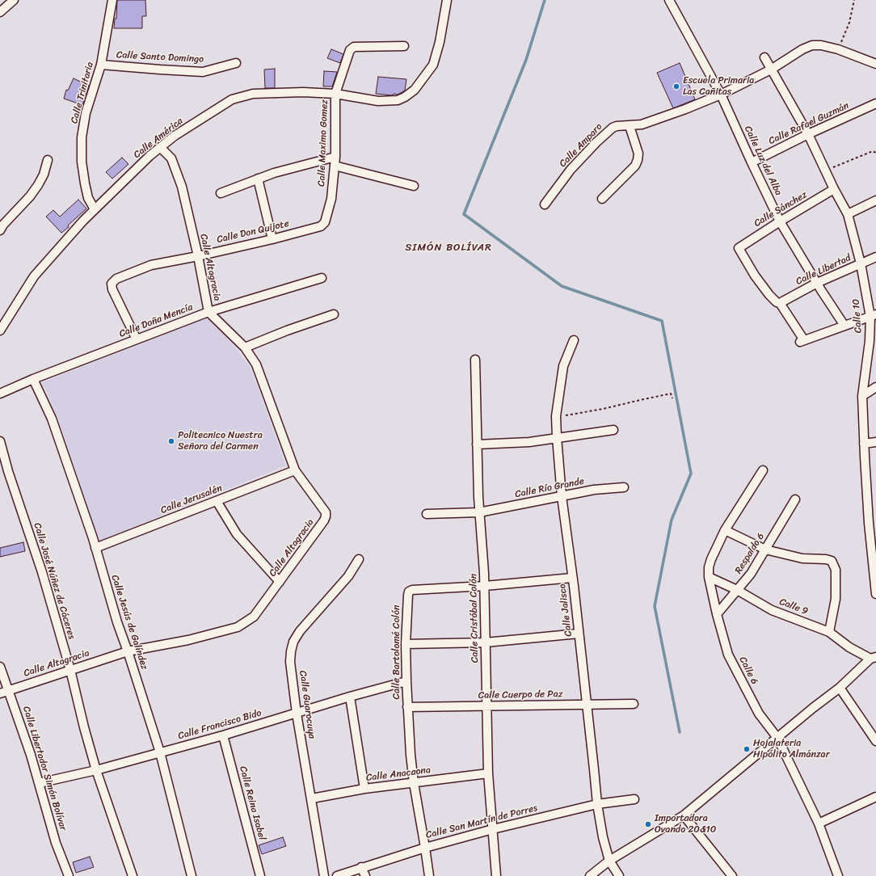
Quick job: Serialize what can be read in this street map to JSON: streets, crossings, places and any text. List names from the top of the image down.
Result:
{
  "streets": {
    "street": [
      "Calle Santo Domingo",
      "Calle Trinitaria",
      "Calle Rafael Guzmán",
      "Calle América",
      "Calle Maximo Gomez",
      "Calle Amparo",
      "Calle Luz del Alba",
      "Calle Sánchez",
      "Calle Don Quijote",
      "Calle Altagracia",
      "Calle Libertad",
      "Calle 10",
      "Calle Doña Mencía",
      "Calle Río Grande",
      "Calle Jerusalén",
      "Respaldo 6",
      "Calle José Núñez de Cáceres",
      "Calle 9",
      "Calle Jalisco",
      "Calle Cristóbal Colón",
      "Calle Jesús de Galíndez",
      "Calle Bartolomé Colón",
      "Calle 6",
      "Calle Cuerpo de Paz",
      "Calle Guarocuya",
      "Calle Francisco Bido",
      "Calle Libertador Simón Bolívar",
      "Calle Anacaona",
      "Calle Reina Isabel",
      "Calle San Martín de Porres"
    ]
  },
  "crossings": [
    ["Calle Santo Domingo", "Calle Trinitaria"],
    ["Calle Trinitaria", "Calle América"],
    ["Calle Rafael Guzmán", "Calle Luz del Alba"],
    ["Calle Rafael Guzmán", "Calle 10"],
    ["Calle América", "Calle Maximo Gomez"],
    ["Calle América", "Calle Altagracia"],
    ["Calle Maximo Gomez", "Calle Don Quijote"],
    ["Calle Amparo", "Calle Luz del Alba"],
    ["Calle Amparo", "Calle 10"],
    ["Calle Luz del Alba", "Calle Sánchez"],
    ["Calle Luz del Alba", "Calle Libertad"],
    ["Calle Sánchez", "Calle Libertad"],
    ["Calle Sánchez", "Calle 10"],
    ["Calle Don Quijote", "Calle Altagracia"],
    ["Calle Don Quijote", "Calle Doña Mencía"],
    ["Calle Altagracia", "Calle Doña Mencía"],
    ["Calle Altagracia", "Calle Jerusalén"],
    ["Calle Altagracia", "Calle José Núñez de Cáceres"],
    ["Calle Altagracia", "Calle Jesús de Galíndez"],
    ["Calle Altagracia", "Calle Libertador Simón Bolívar"],
    ["Calle Libertad", "Calle 10"],
    ["Calle Doña Mencía", "Calle Jesús de Galíndez"],
    ["Calle Río Grande", "Calle Jalisco"],
    ["Calle Río Grande", "Calle Cristóbal Colón"],
    ["Calle Jerusalén", "Calle Jesús de Galíndez"],
    ["Respaldo 6", "Calle 9"],
    ["Respaldo 6", "Calle 6"],
    ["Calle José Núñez de Cáceres", "Calle Francisco Bido"],
    ["Calle 9", "Calle 6"],
    ["Calle Jalisco", "Calle Bartolomé Colón"],
    ["Calle Jalisco", "Calle Cuerpo de Paz"],
    ["Calle Jalisco", "Calle San Martín de Porres"],
    ["Calle Cristóbal Colón", "Calle Bartolomé Colón"],
    ["Calle Cristóbal Colón", "Calle Cuerpo de Paz"],
    ["Calle Cristóbal Colón", "Calle Anacaona"],
    ["Calle Cristóbal Colón", "Calle San Martín de Porres"],
    ["Calle Jesús de Galíndez", "Calle Francisco Bido"],
    ["Calle Bartolomé Colón", "Calle Cuerpo de Paz"],
    ["Calle Bartolomé Colón", "Calle Francisco Bido"],
    ["Calle Bartolomé Colón", "Calle Anacaona"],
    ["Calle Bartolomé Colón", "Calle San Martín de Porres"],
    ["Calle Guarocuya", "Calle Francisco Bido"],
    ["Calle Guarocuya", "Calle Anacaona"],
    ["Calle Francisco Bido", "Calle Libertador Simón Bolívar"],
    ["Calle Francisco Bido", "Calle Reina Isabel"]
  ],
  "districts": ["SIMÓN BOLÍVAR"],
  "places": [
    "Escuela Primaria Las Cañitas",
    "Politecnico Nuestra Señora del Carmen",
    "Hojalateria Hipólito Almánzar",
    "Importadora Ovando 20&10"
  ]
}
